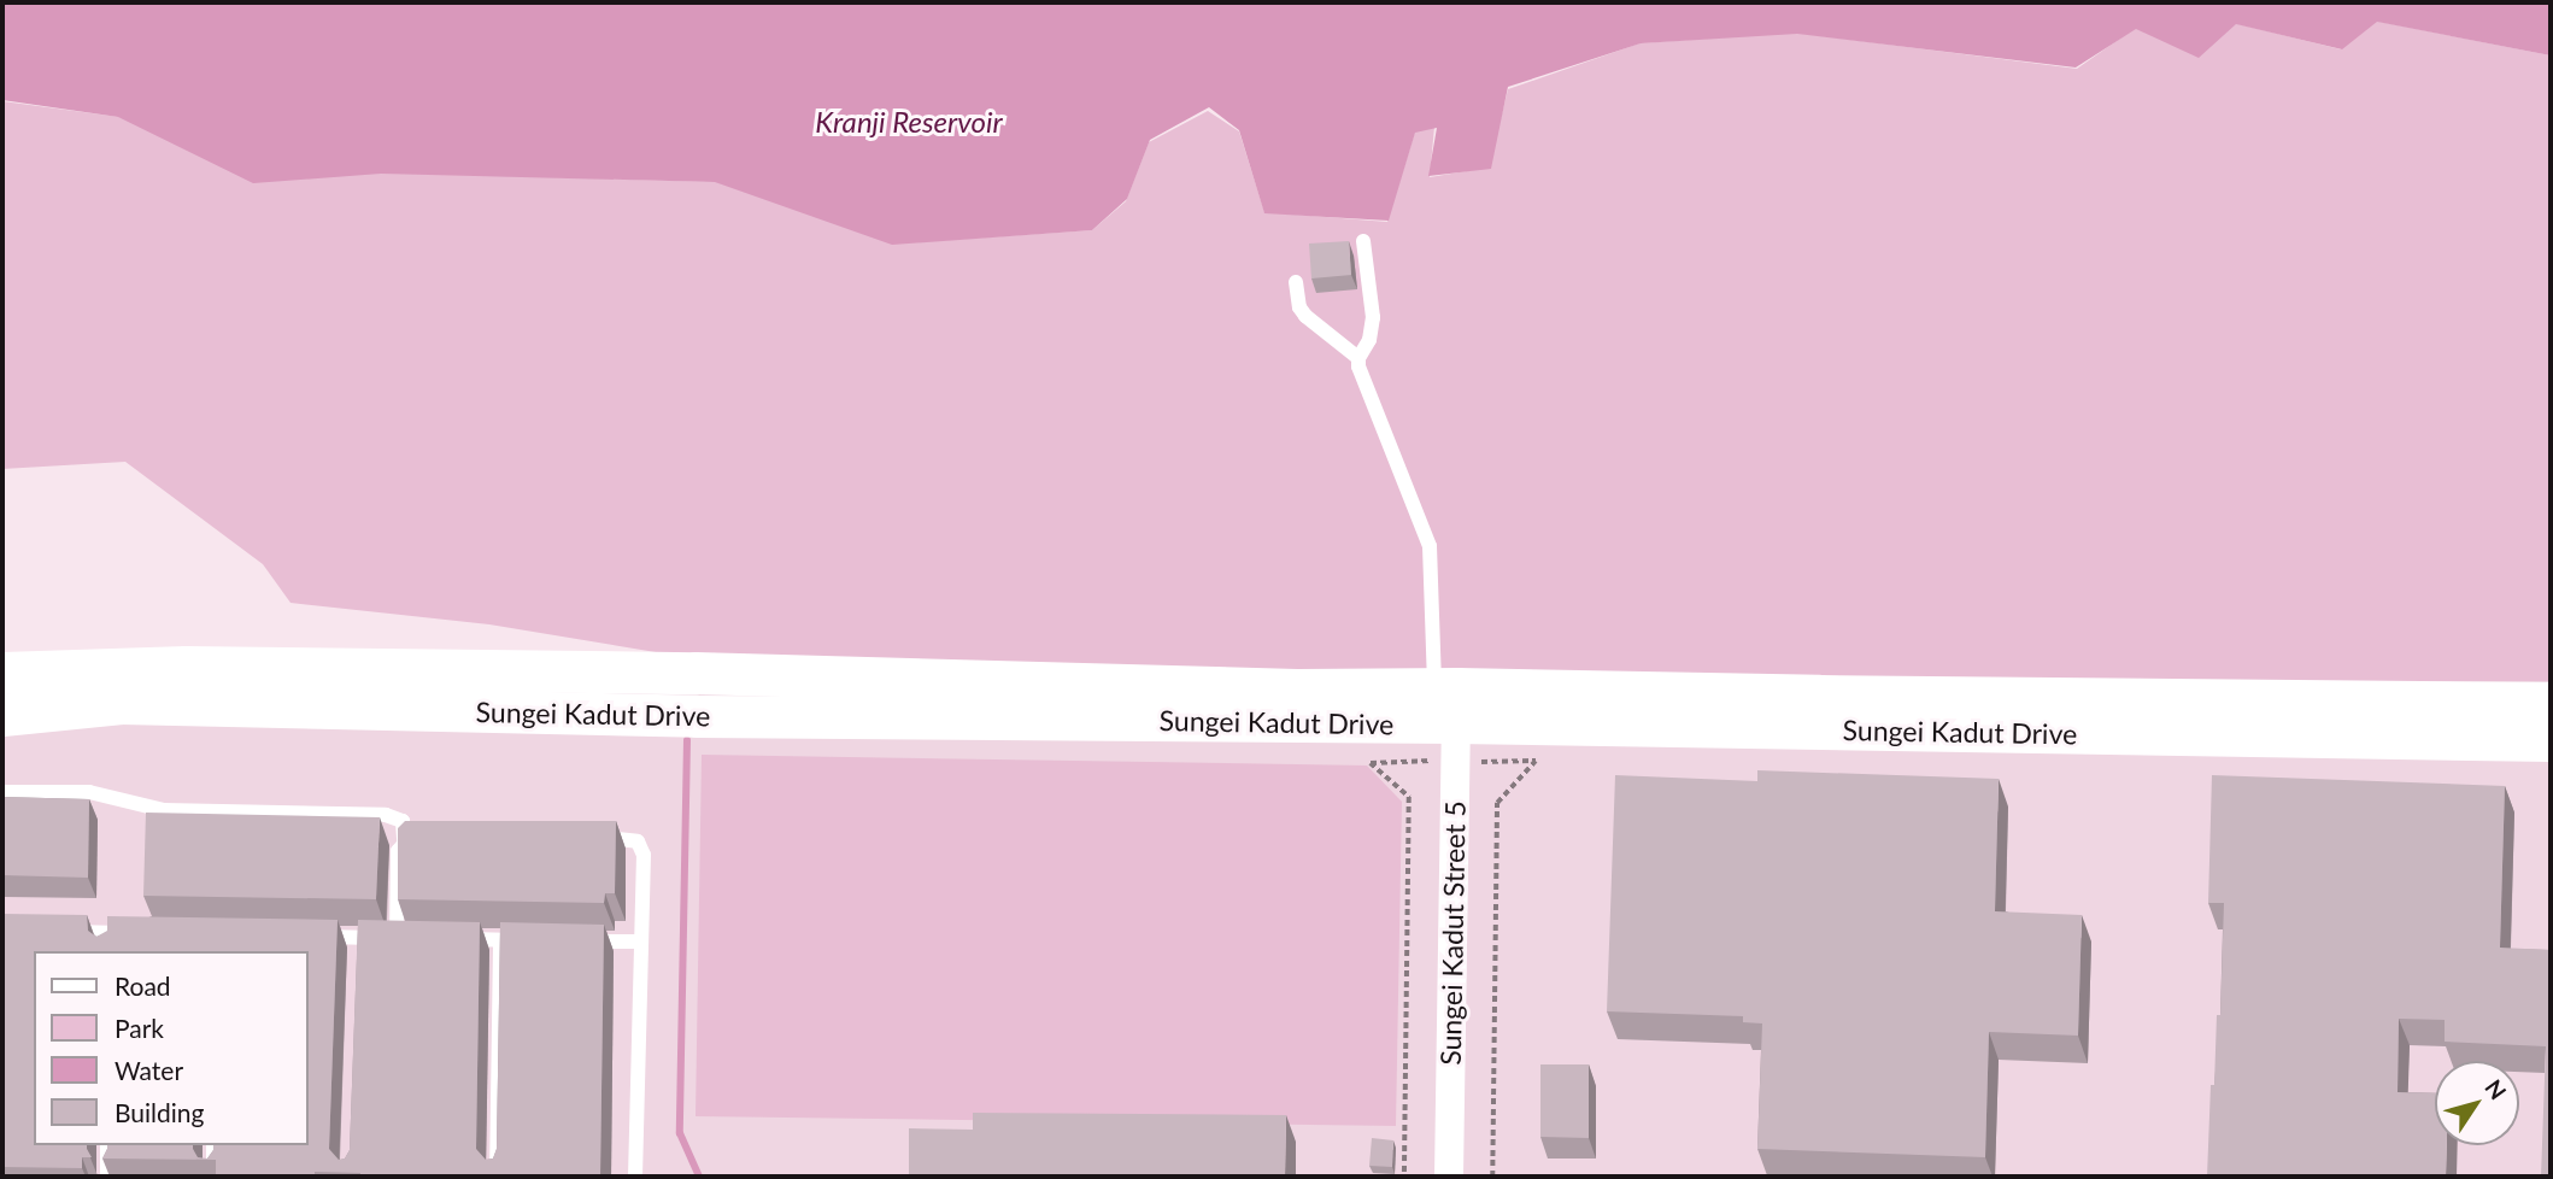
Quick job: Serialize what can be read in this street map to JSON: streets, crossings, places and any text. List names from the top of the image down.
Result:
{
  "streets": {
    "main road": ["Sungei Kadut Drive"],
    "street": ["Sungei Kadut Street 5"]
  },
  "crossings": [
    ["Sungei Kadut Drive", "Sungei Kadut Street 5"]
  ],
  "water": ["Kranji Reservoir"],
  "legend": [
    "Road",
    "Park",
    "Water",
    "Building"
  ],
  "north": "top right"
}
